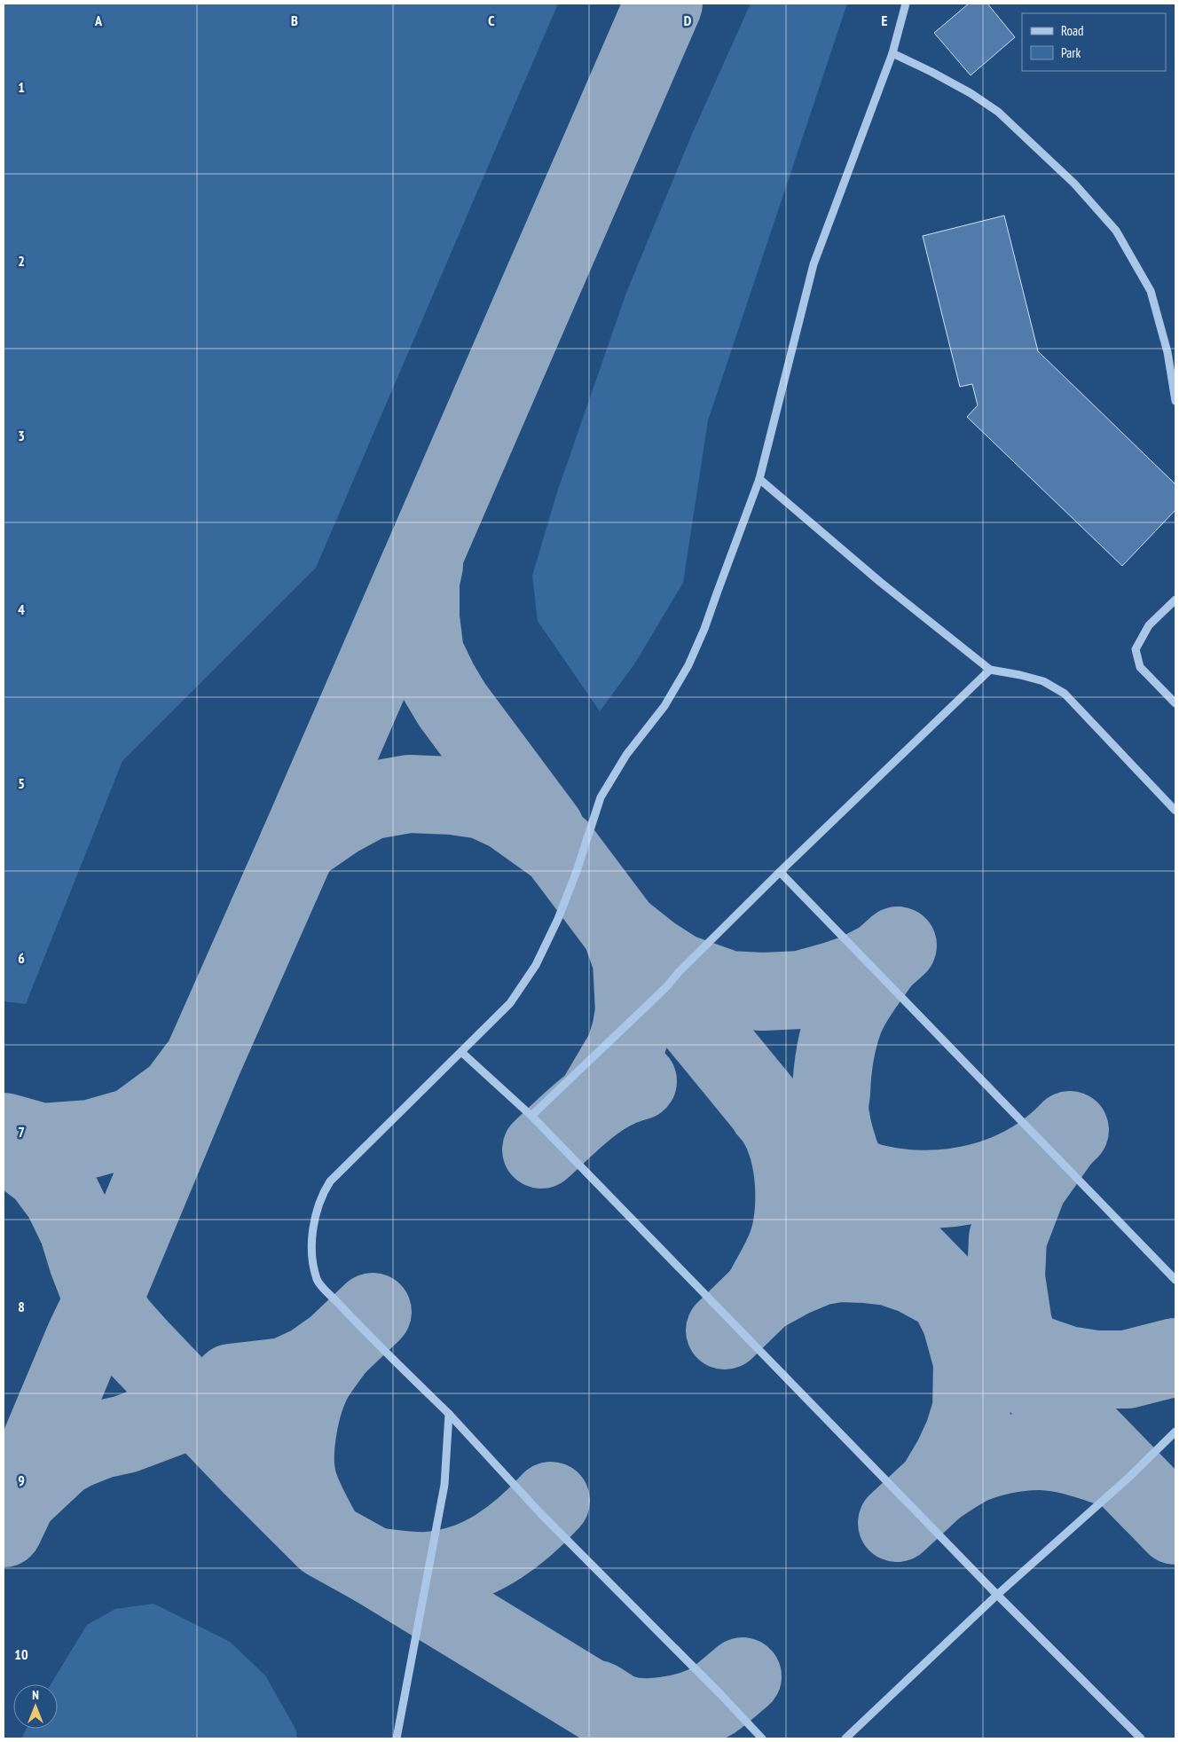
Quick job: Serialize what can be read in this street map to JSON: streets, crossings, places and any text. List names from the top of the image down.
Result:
{
  "legend": ["Road", "Park"],
  "north": "top",
  "grid": {
    "columns": [
      "A",
      "B",
      "C",
      "D",
      "E"
    ],
    "rows": [
      "1",
      "2",
      "3",
      "4",
      "5",
      "6",
      "7",
      "8",
      "9",
      "10"
    ]
  }
}
